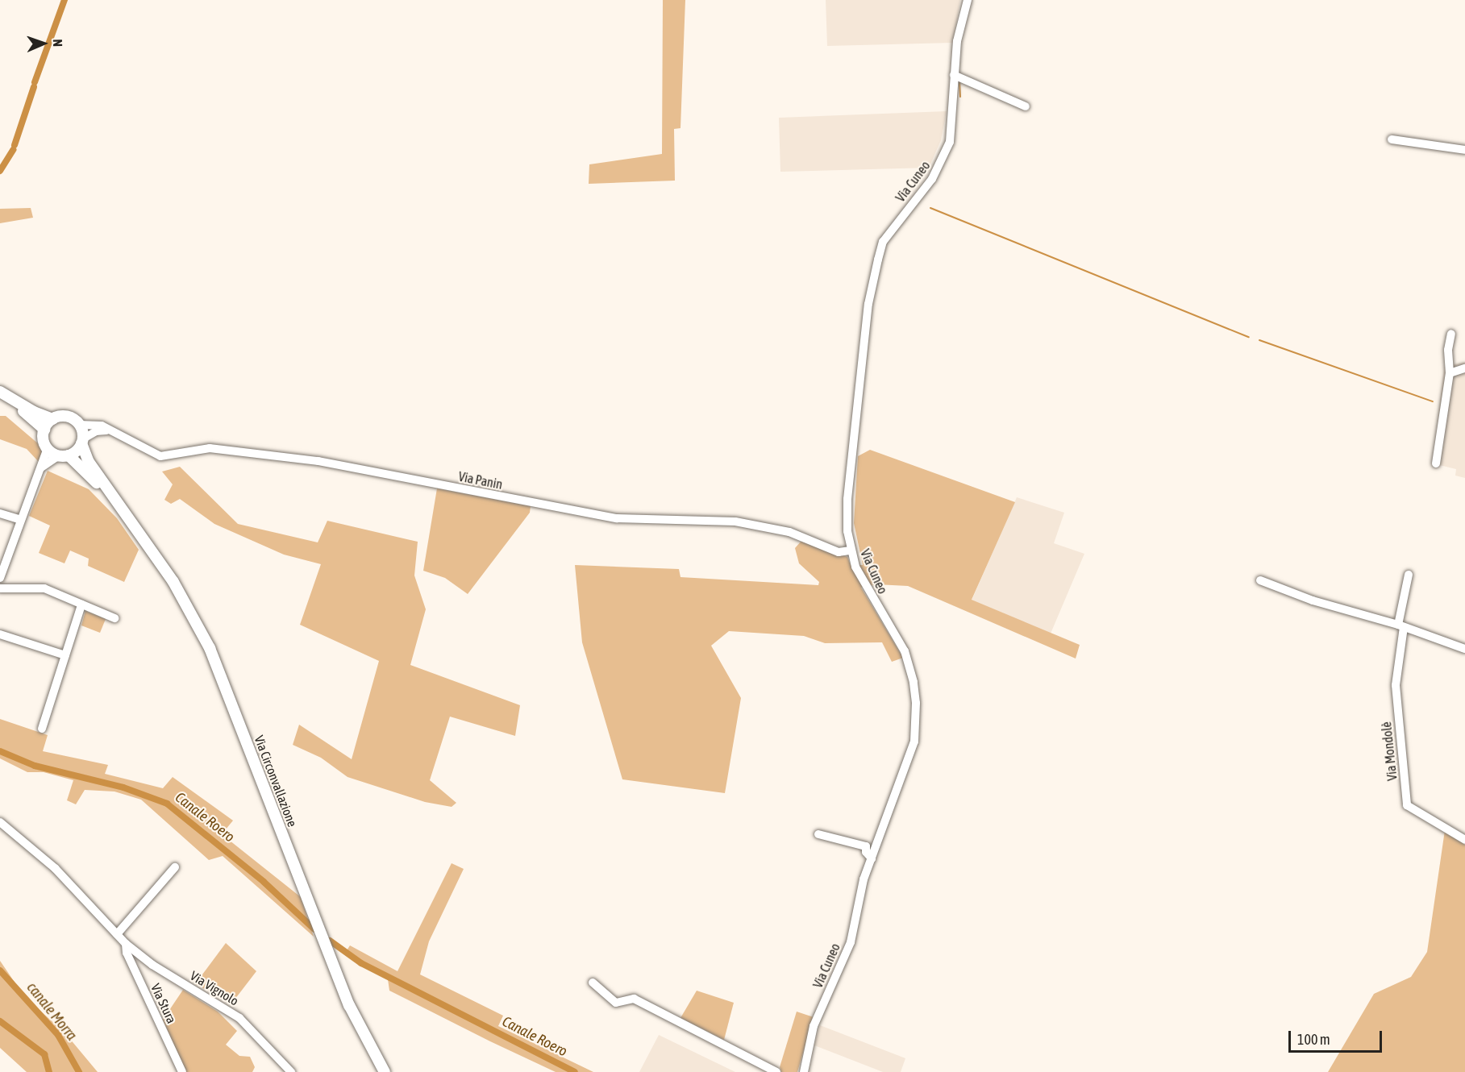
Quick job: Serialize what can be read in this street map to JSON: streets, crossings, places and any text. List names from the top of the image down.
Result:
{
  "streets": {
    "main road": ["Via Circonvallazione"],
    "street": [
      "Via Cuneo",
      "Via Panin",
      "Via Mondolè",
      "Via Vignolo",
      "Via Stura"
    ]
  },
  "crossings": [
    ["Via Cuneo", "Via Panin"],
    ["Via Panin", "Via Circonvallazione"],
    ["Via Vignolo", "Via Stura"]
  ],
  "water": ["Canale Roero", "canale Morra"],
  "scale_bar": "100 m",
  "north": "right"
}
